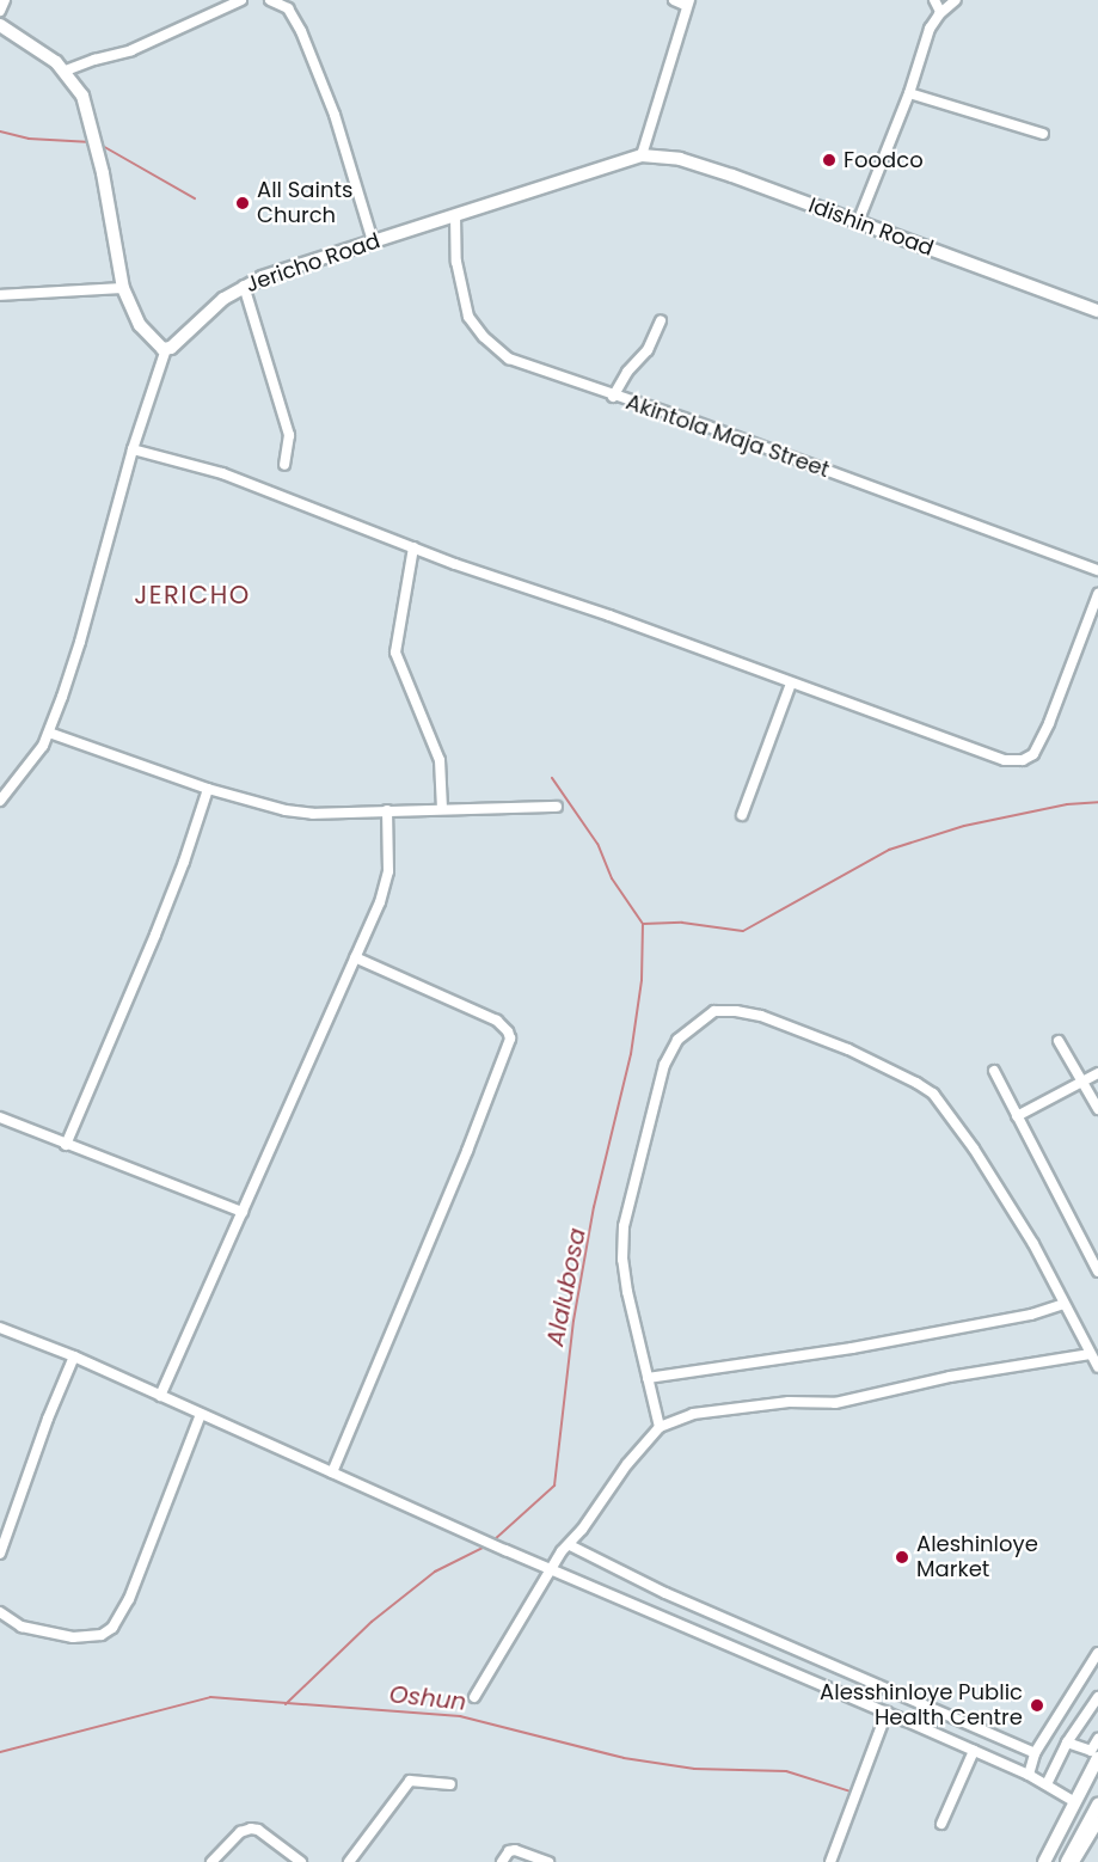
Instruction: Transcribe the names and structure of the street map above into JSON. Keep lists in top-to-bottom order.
{
  "streets": {
    "street": ["Idishin Road", "Jericho Road", "Akintola Maja Street"]
  },
  "crossings": [
    ["Idishin Road", "Jericho Road"],
    ["Jericho Road", "Akintola Maja Street"]
  ],
  "districts": ["JERICHO"],
  "water": ["Alalubosa", "Oshun"],
  "places": [
    "Foodco",
    "All Saints Church",
    "Aleshinloye Market",
    "Alesshinloye Public Health Centre"
  ]
}
